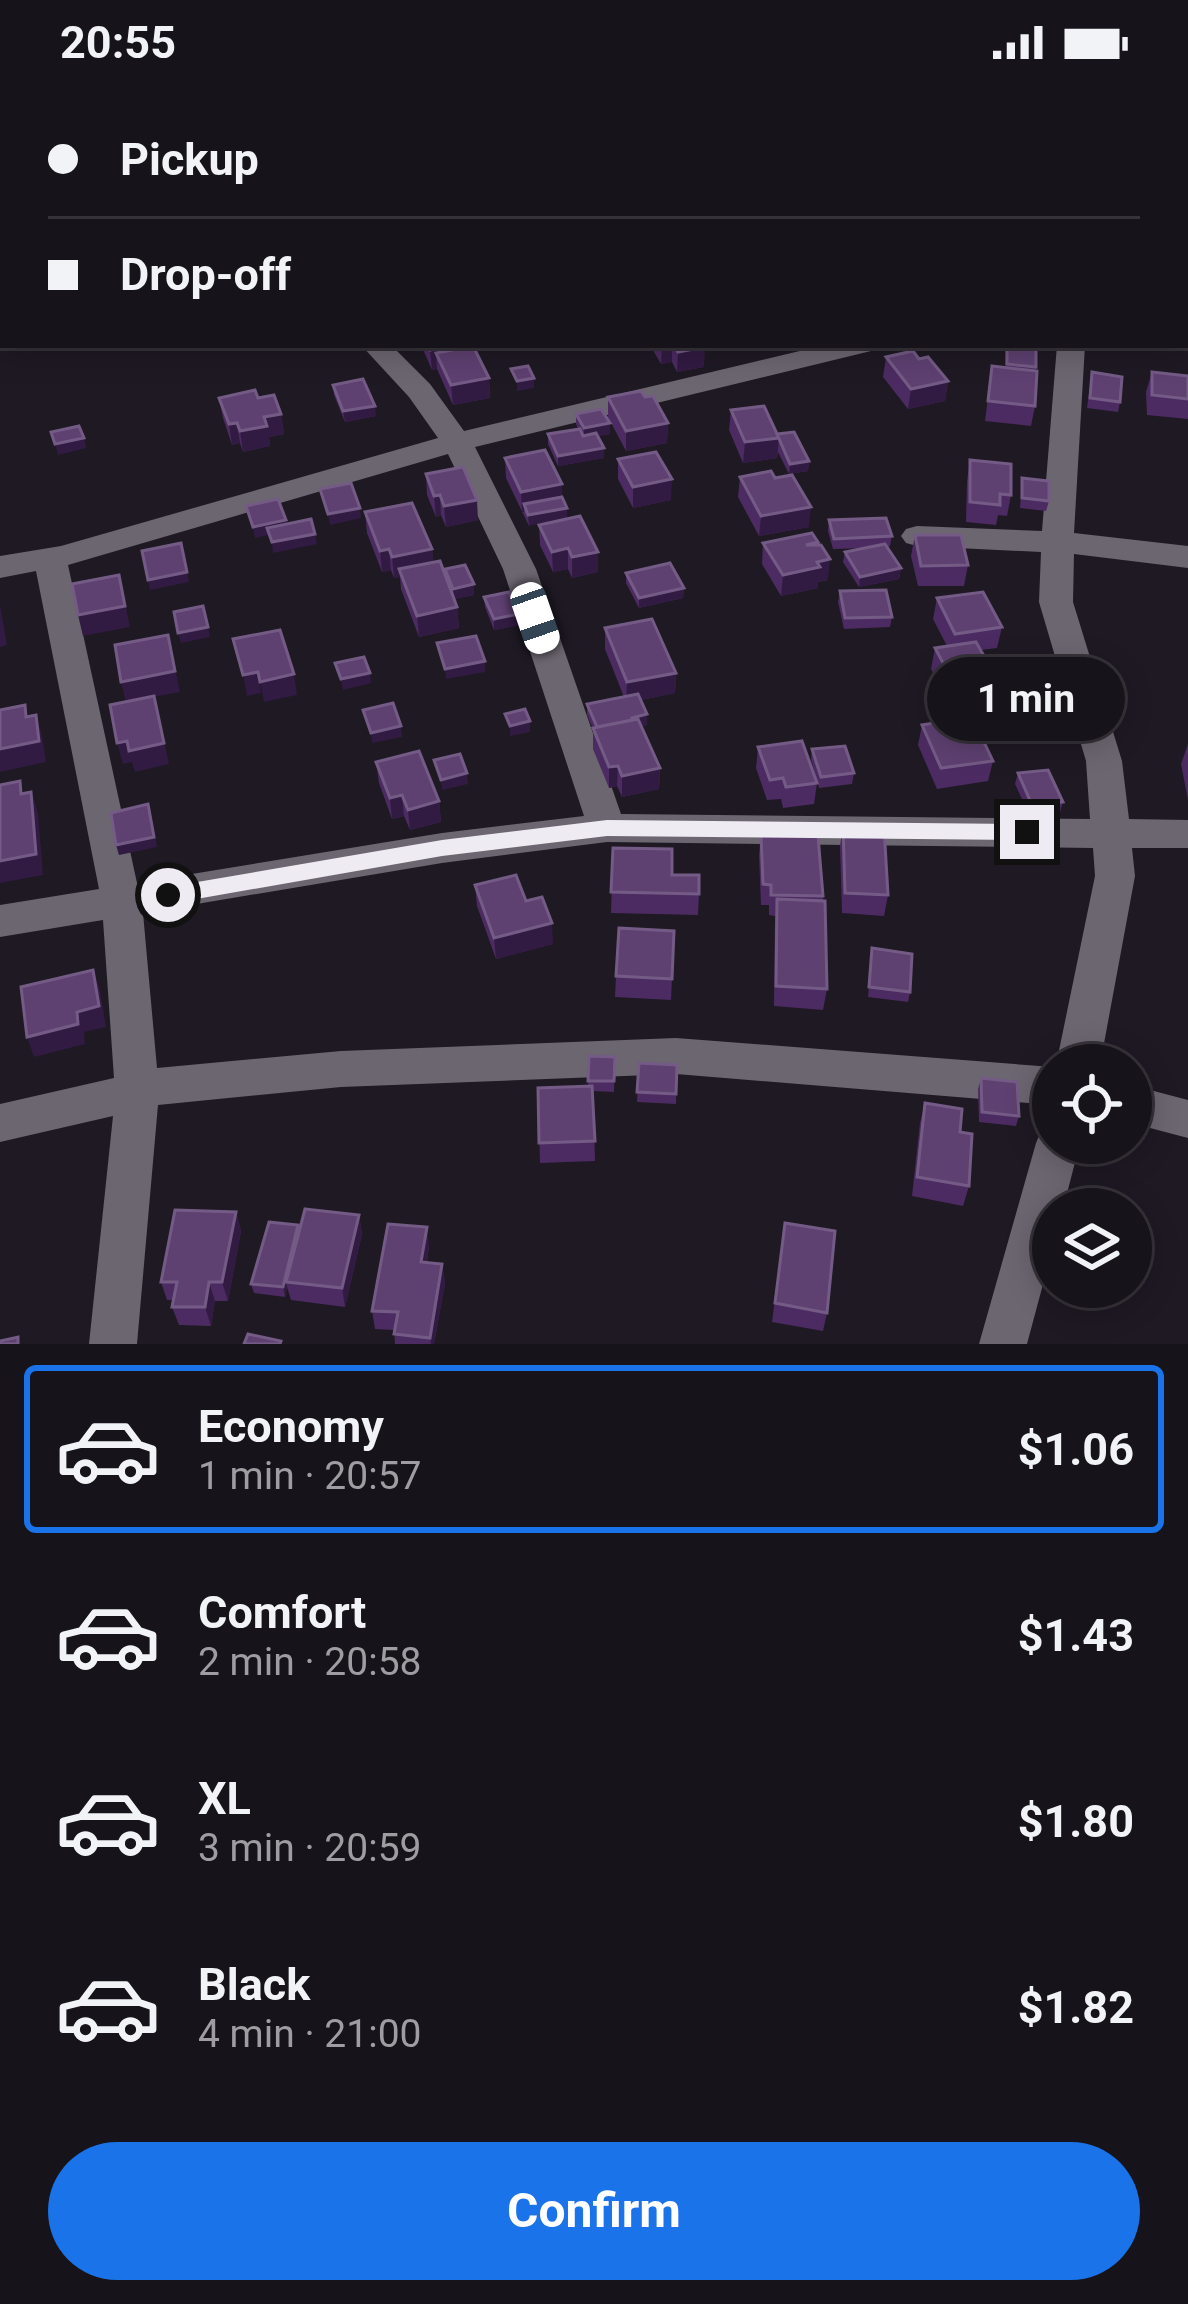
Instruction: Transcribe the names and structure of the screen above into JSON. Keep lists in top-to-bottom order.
{
  "page": {
    "status": "20:55",
    "banner": ["Pickup", "Drop-off"],
    "bubble": "1 min",
    "list": [
      {
        "name": "Economy",
        "note": "1 min · 20:57",
        "value": "$1.06"
      },
      {
        "name": "Comfort",
        "note": "2 min · 20:58",
        "value": "$1.43"
      },
      {
        "name": "XL",
        "note": "3 min · 20:59",
        "value": "$1.80"
      },
      {
        "name": "Black",
        "note": "4 min · 21:00",
        "value": "$1.82"
      }
    ],
    "buttons": "Confirm"
  }
}
